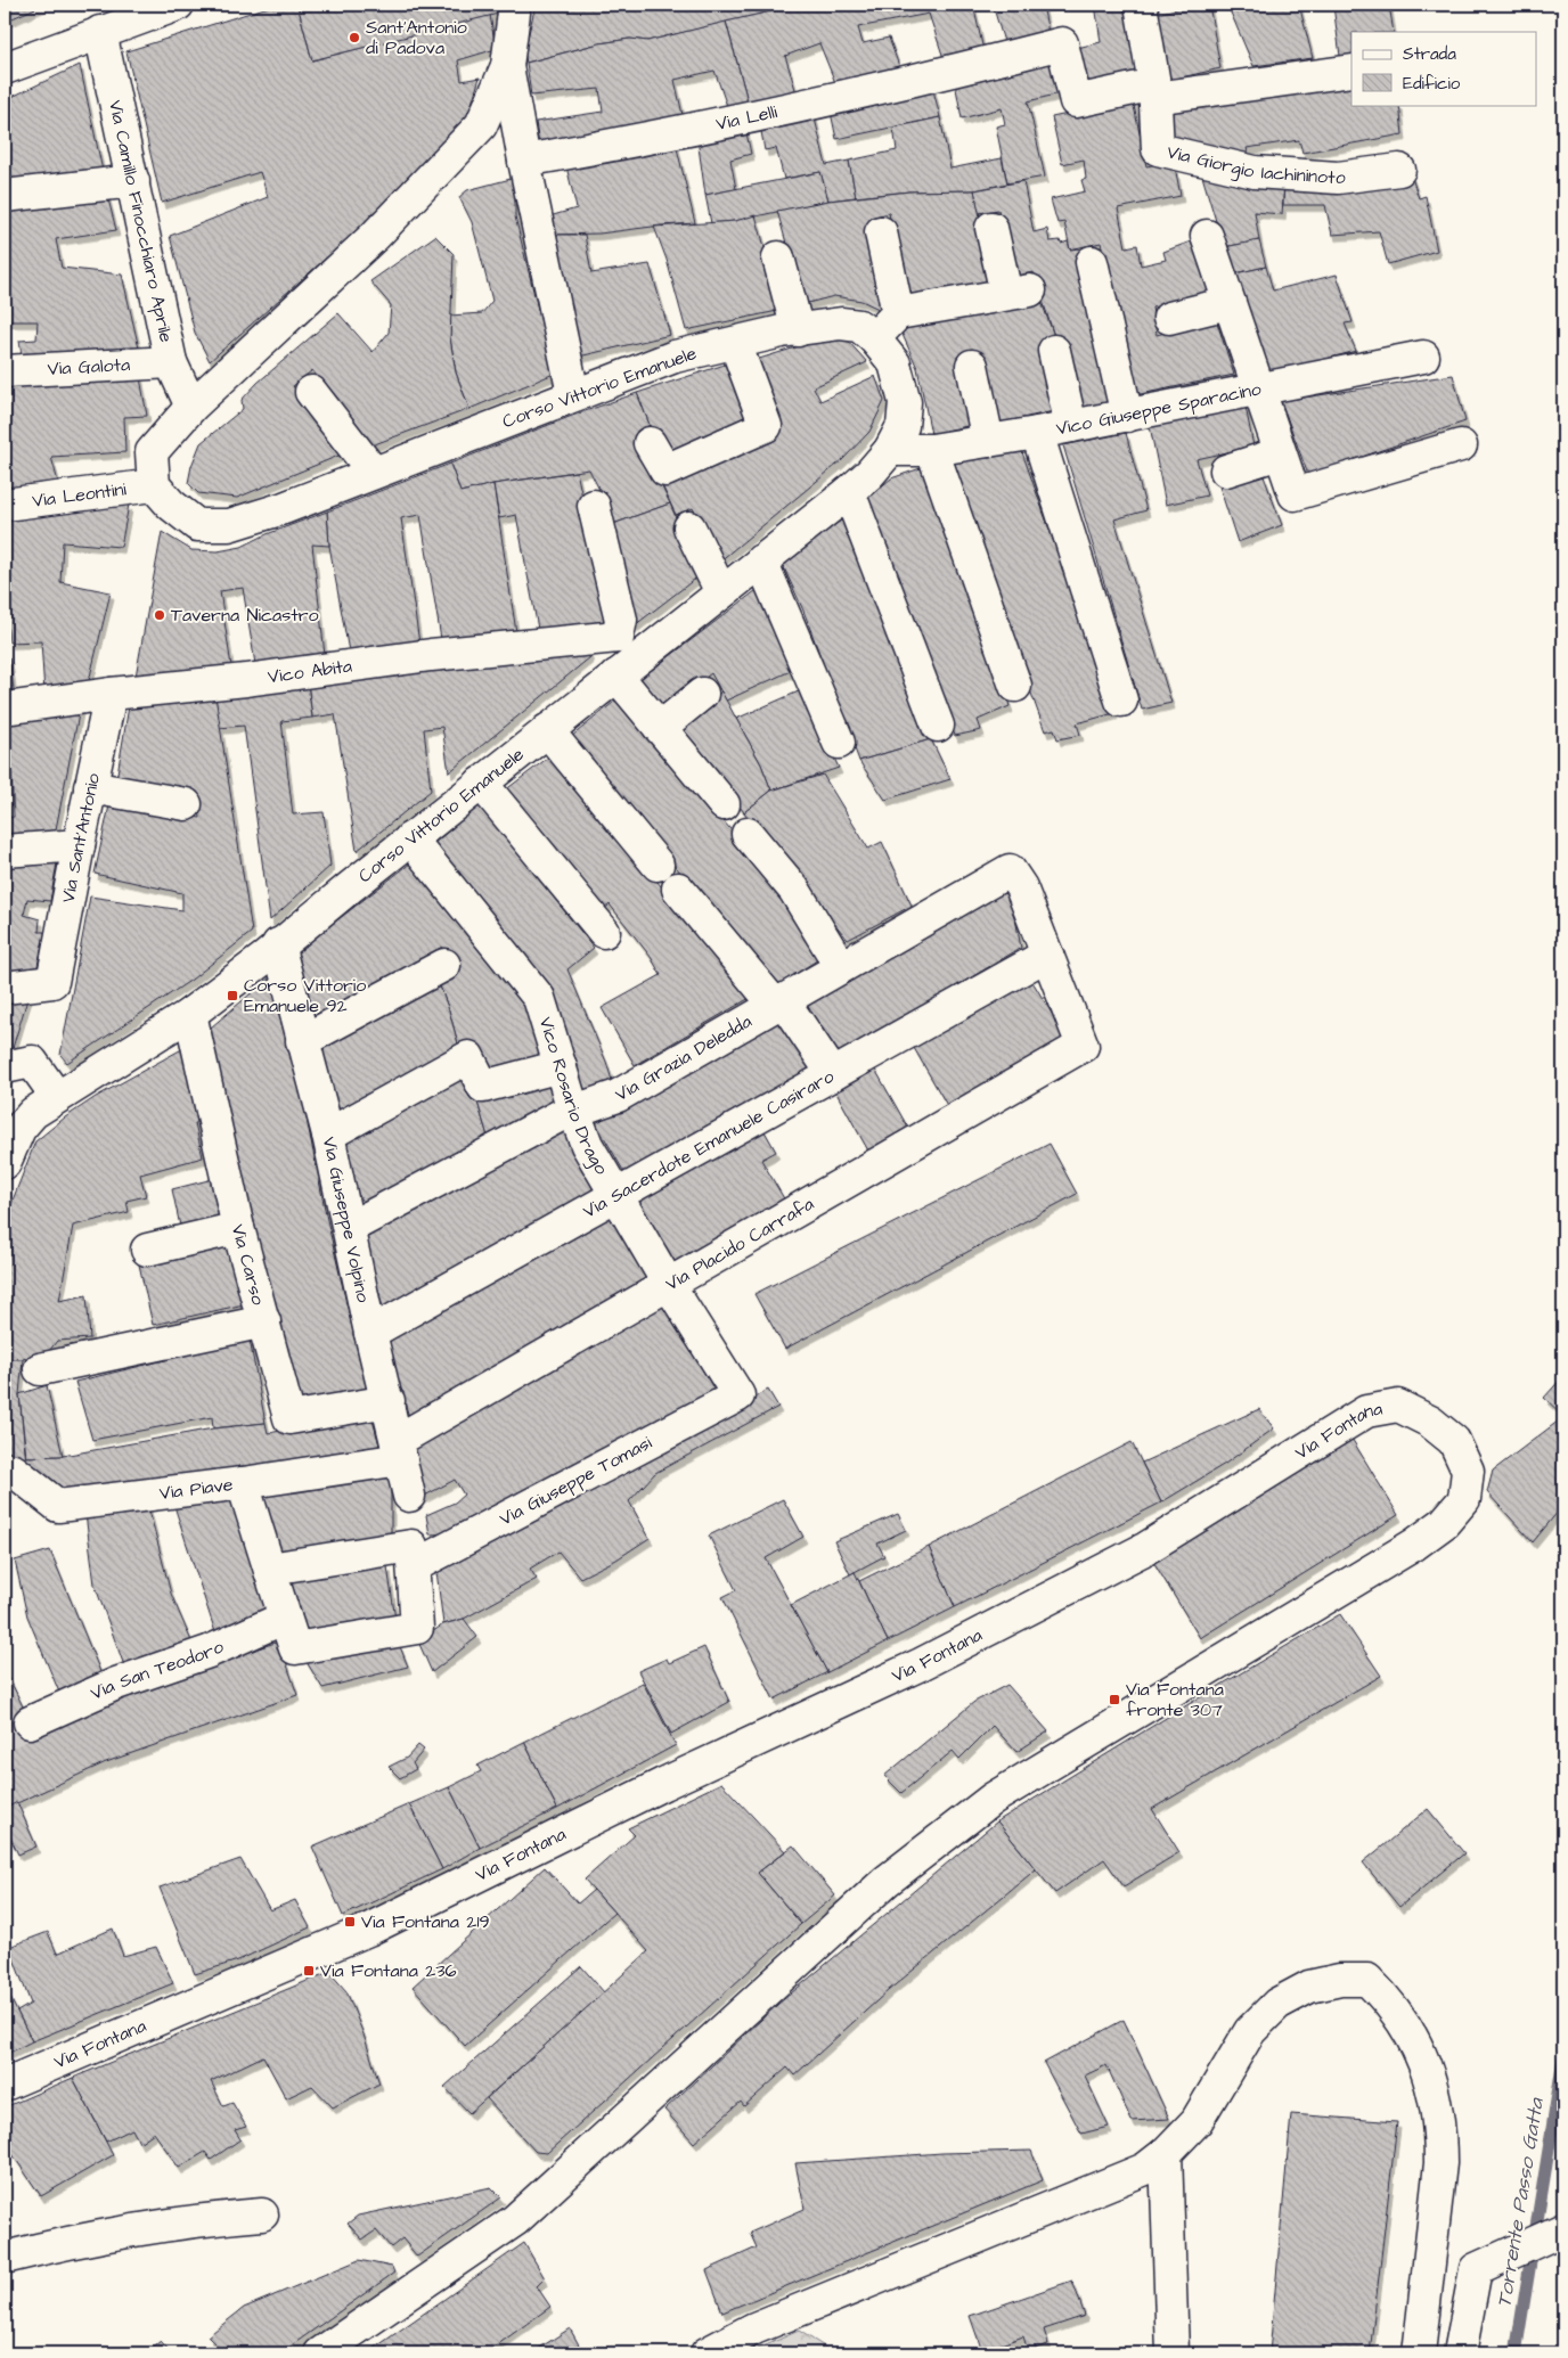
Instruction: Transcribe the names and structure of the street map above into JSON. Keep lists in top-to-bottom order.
{
  "streets": {
    "street": [
      "Via Lelli",
      "Via Giorgio Iachininoto",
      "Via Camillo Finocchiaro Aprile",
      "Via Galota",
      "Corso Vittorio Emanuele",
      "Vico Giuseppe Sparacino",
      "Via Leontini",
      "Vico Abita",
      "Via Sant'Antonio",
      "Via Grazia Deledda",
      "Vico Rosario Drago",
      "Via Sacerdote Emanuele Casiraro",
      "Via Giuseppe Volpino",
      "Via Placido Carrafa",
      "Via Carso",
      "Via Fontana",
      "Via Giuseppe Tomasi",
      "Via Piave",
      "Via San Teodoro"
    ]
  },
  "crossings": [
    ["Via Lelli", "Via Giorgio Iachininoto"],
    ["Via Camillo Finocchiaro Aprile", "Via Galota"],
    ["Corso Vittorio Emanuele", "Vico Giuseppe Sparacino"],
    ["Corso Vittorio Emanuele", "Via Leontini"],
    ["Corso Vittorio Emanuele", "Vico Abita"],
    ["Corso Vittorio Emanuele", "Vico Rosario Drago"],
    ["Corso Vittorio Emanuele", "Via Giuseppe Volpino"],
    ["Corso Vittorio Emanuele", "Via Carso"],
    ["Vico Abita", "Via Sant'Antonio"],
    ["Via Grazia Deledda", "Vico Rosario Drago"],
    ["Via Grazia Deledda", "Via Sacerdote Emanuele Casiraro"],
    ["Via Grazia Deledda", "Via Giuseppe Volpino"],
    ["Via Grazia Deledda", "Via Placido Carrafa"],
    ["Vico Rosario Drago", "Via Sacerdote Emanuele Casiraro"],
    ["Vico Rosario Drago", "Via Placido Carrafa"],
    ["Vico Rosario Drago", "Via Giuseppe Tomasi"],
    ["Via Sacerdote Emanuele Casiraro", "Via Giuseppe Volpino"],
    ["Via Sacerdote Emanuele Casiraro", "Via Placido Carrafa"],
    ["Via Giuseppe Volpino", "Via Placido Carrafa"],
    ["Via Giuseppe Volpino", "Via Carso"],
    ["Via Giuseppe Volpino", "Via Piave"],
    ["Via Placido Carrafa", "Via Piave"]
  ],
  "water": ["Torrente Passo Gatta"],
  "places": {
    "other": ["Sant'Antonio di Padova", "Taverna Nicastro"],
    "transit": [
      "Corso Vittorio Emanuele 92",
      "Via Fontana fronte 307",
      "Via Fontana 219",
      "Via Fontana 236"
    ]
  },
  "legend": ["Strada", "Edificio"]
}
